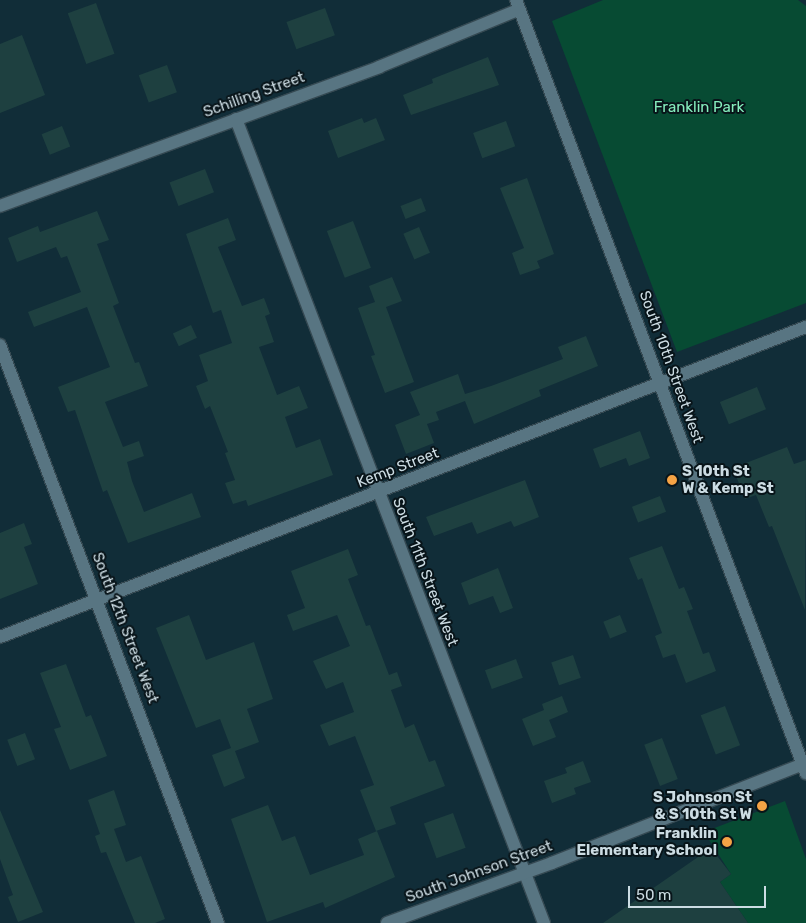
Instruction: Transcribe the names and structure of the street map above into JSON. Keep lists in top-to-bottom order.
{
  "streets": {
    "street": [
      "Schilling Street",
      "South 10th Street West",
      "Kemp Street",
      "South 11th Street West",
      "South 12th Street West",
      "South Johnson Street"
    ]
  },
  "crossings": [
    ["Schilling Street", "South 10th Street West"],
    ["Schilling Street", "South 11th Street West"],
    ["South 10th Street West", "Kemp Street"],
    ["South 10th Street West", "South Johnson Street"],
    ["Kemp Street", "South 11th Street West"],
    ["Kemp Street", "South 12th Street West"],
    ["South 11th Street West", "South Johnson Street"]
  ],
  "parks": ["Franklin Park"],
  "places": ["S 10th St W & Kemp St", "S Johnson St & S 10th St W", "Franklin Elementary School"],
  "scale_bar": "50 m"
}
